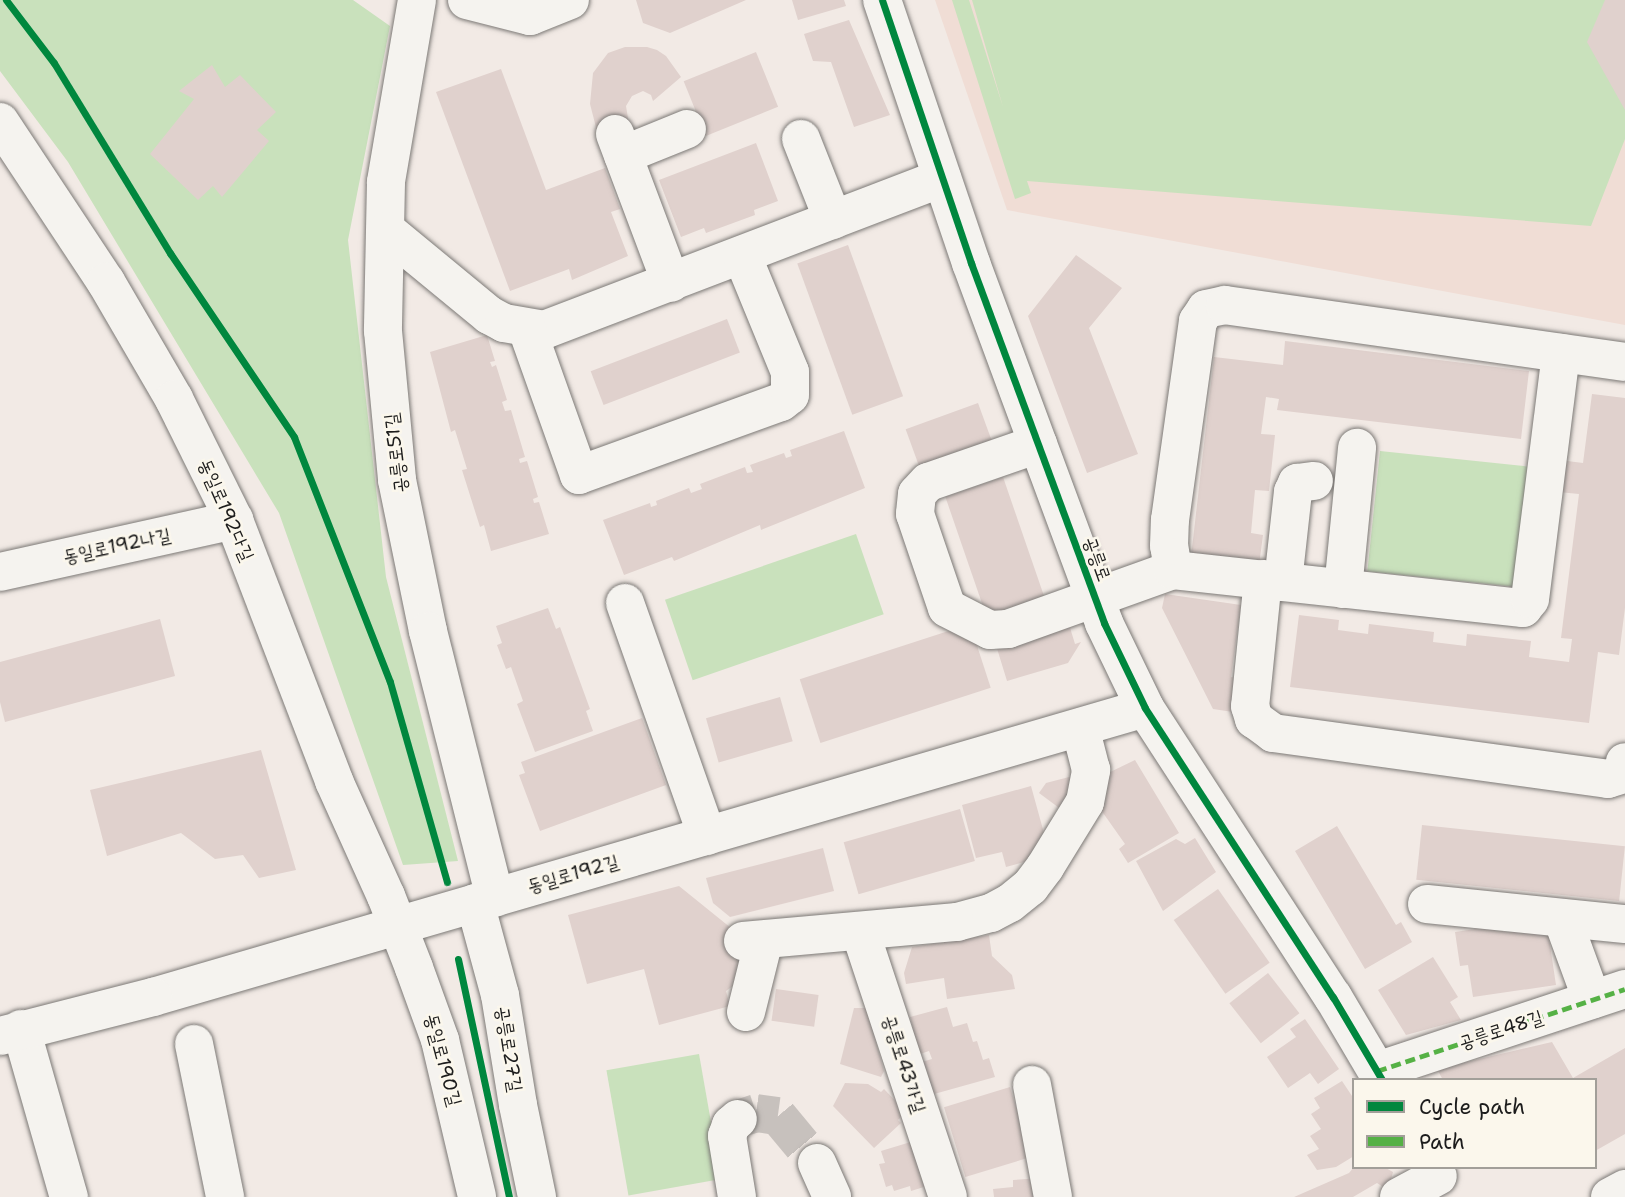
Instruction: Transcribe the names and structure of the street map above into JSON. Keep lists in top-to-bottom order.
{
  "streets": {
    "street": [
      "공릉로51길",
      "동일로192다길",
      "동일로192나길",
      "공릉로",
      "동일로192길",
      "공릉로48길",
      "공릉로27길",
      "동일로190길",
      "공릉로43가길"
    ]
  },
  "crossings": [
    ["공릉로51길", "동일로192길"],
    ["공릉로51길", "공릉로27길"],
    ["동일로192다길", "동일로192나길"],
    ["동일로192다길", "동일로192길"],
    ["동일로192다길", "동일로190길"],
    ["공릉로", "동일로192길"],
    ["공릉로", "공릉로48길"],
    ["동일로192길", "공릉로27길"],
    ["동일로192길", "동일로190길"]
  ],
  "legend": ["Cycle path", "Path"]
}
